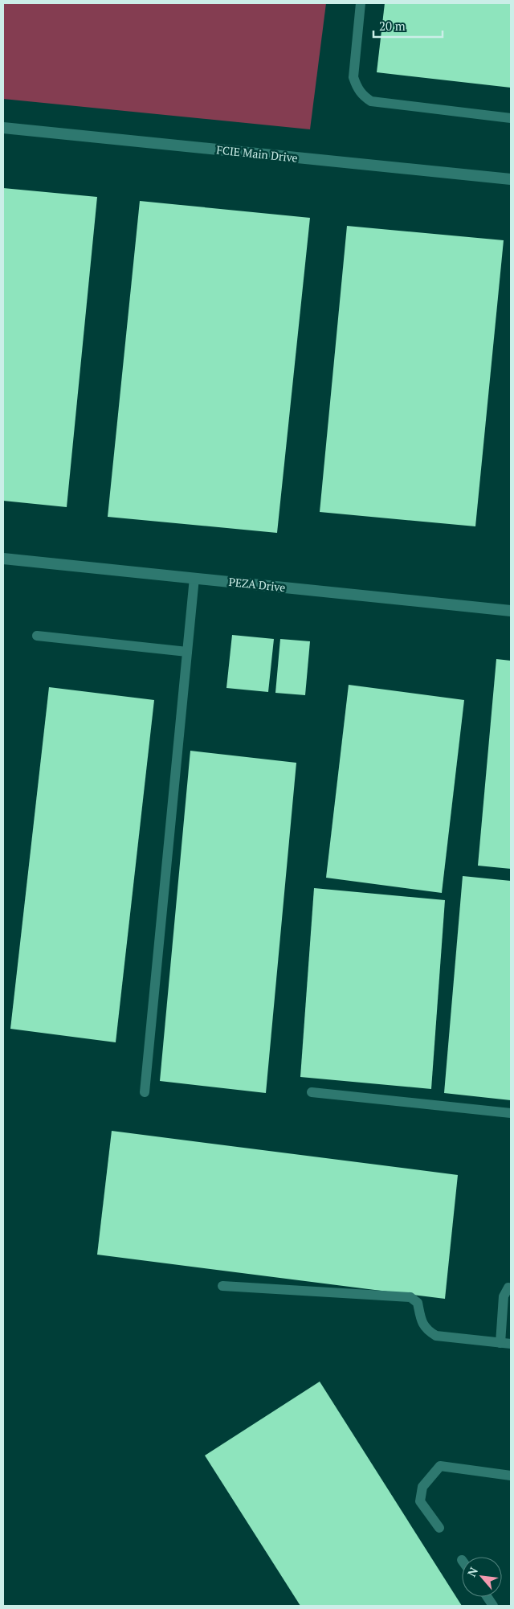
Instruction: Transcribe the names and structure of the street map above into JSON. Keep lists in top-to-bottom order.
{
  "streets": {
    "street": ["FCIE Main Drive", "PEZA Drive"]
  },
  "scale_bar": "20 m",
  "north": "top left"
}
